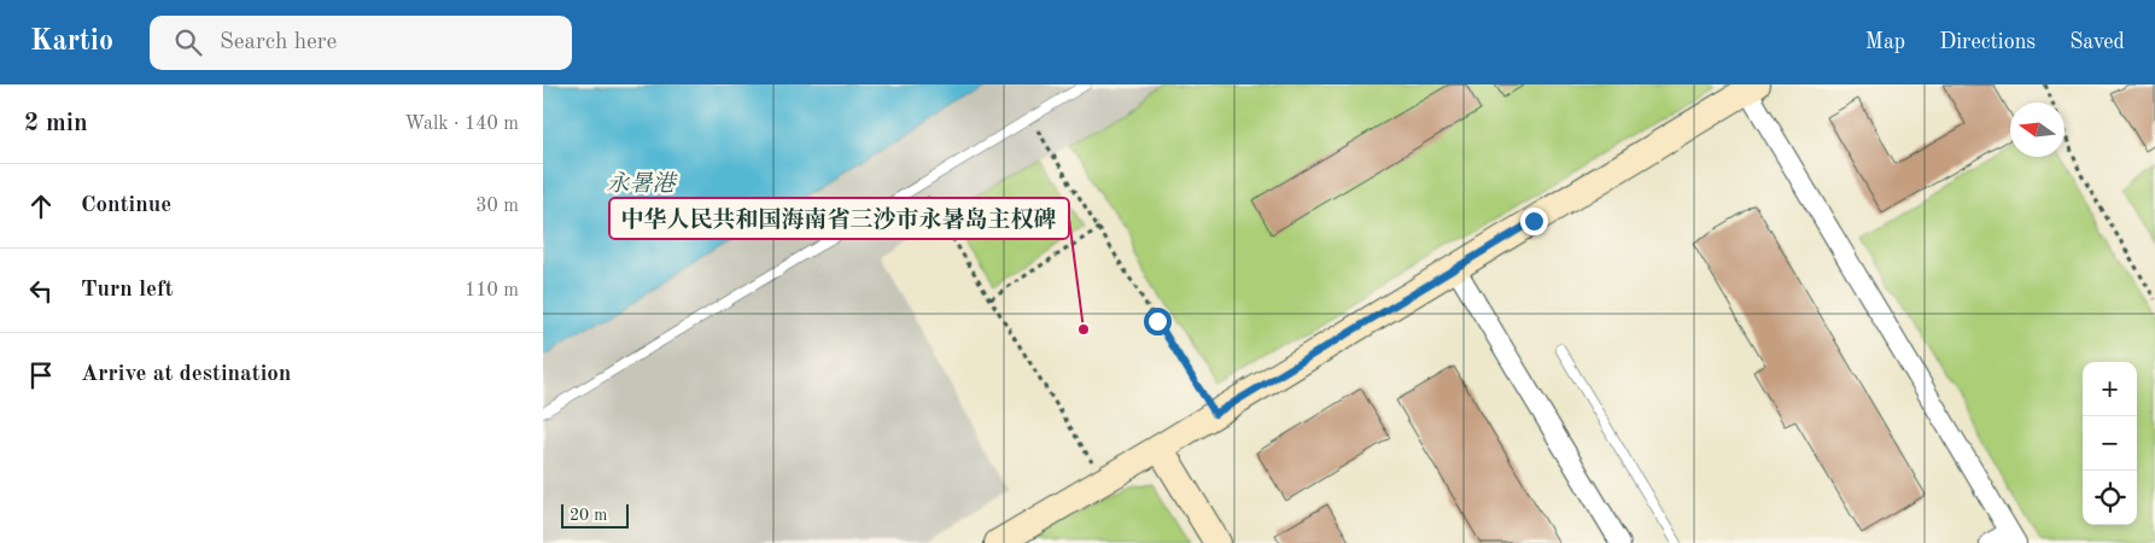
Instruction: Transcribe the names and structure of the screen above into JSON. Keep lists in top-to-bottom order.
{
  "water": ["永暑港"],
  "places": ["中华人民共和国海南省三沙市永暑岛主权碑"],
  "scale_bar": "20 m",
  "north": "left",
  "page": {
    "header": "Kartio",
    "search": "Search here",
    "nav": ["Map", "Directions", "Saved"],
    "heading": ["2 min", "Walk · 140 m"],
    "list": [
      ["Continue", "30 m"],
      ["Turn left", "110 m"],
      "Arrive at destination"
    ],
    "map_buttons": ["+", "−"],
    "scale": "20 m"
  }
}
